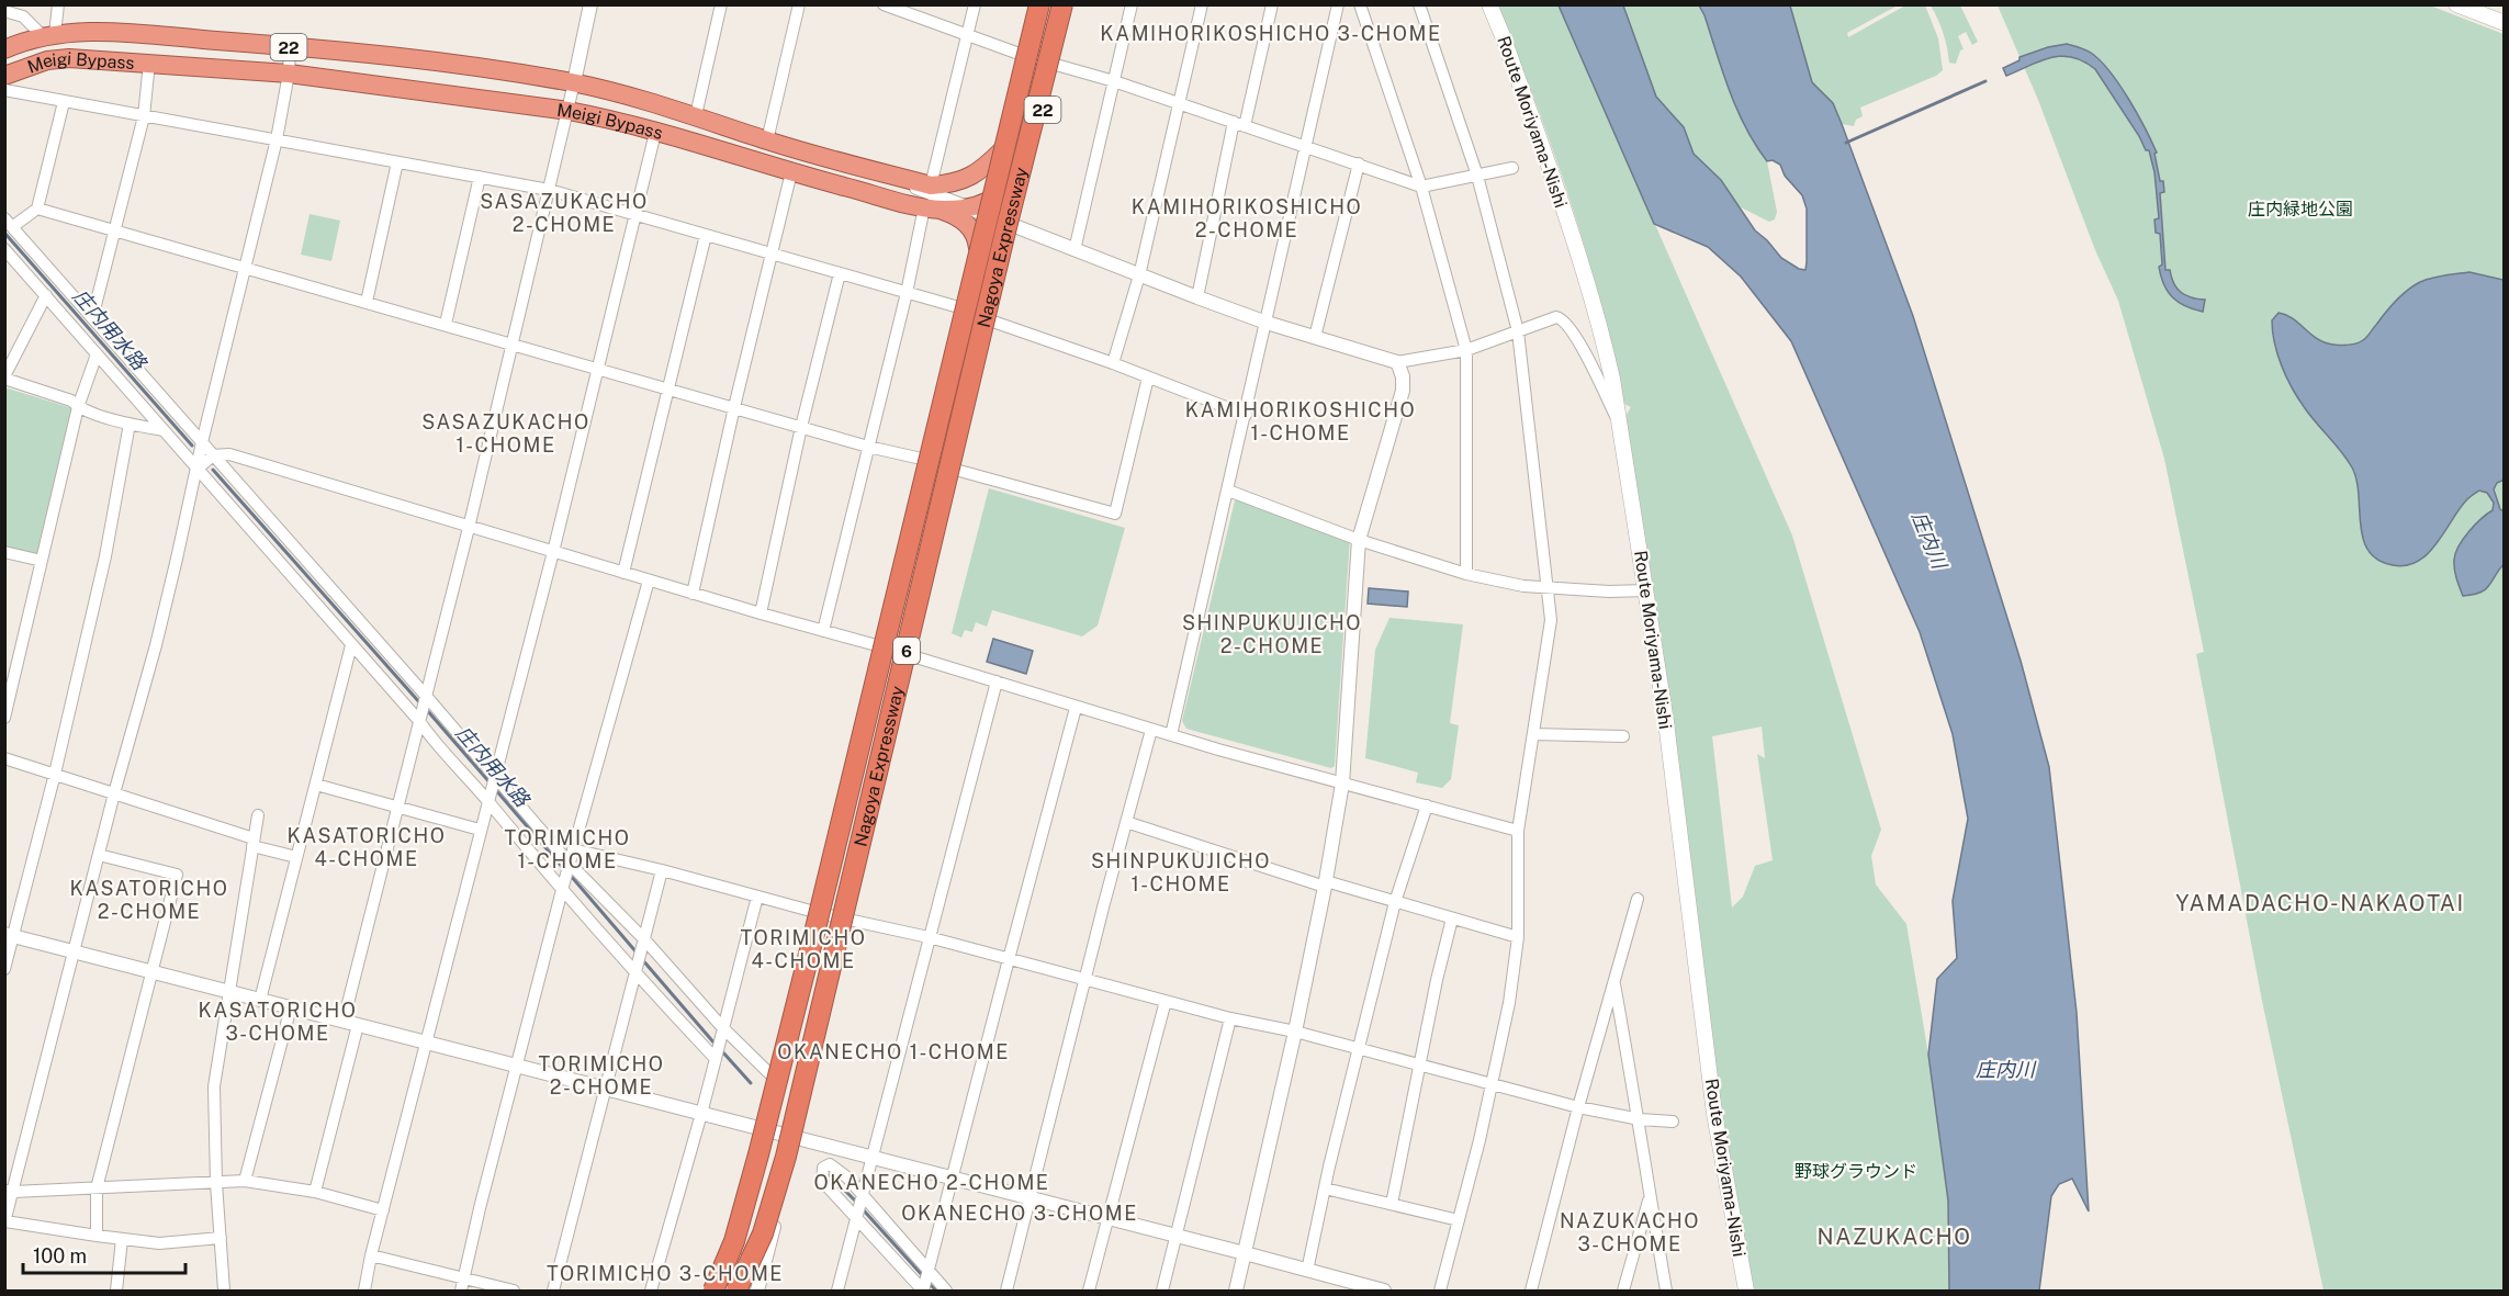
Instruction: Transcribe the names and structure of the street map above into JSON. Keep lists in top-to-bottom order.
{
  "streets": {
    "highway": [
      "22",
      "Meigi Bypass",
      "Nagoya Expressway",
      "6"
    ],
    "main road": ["Route Moriyama-Nishi"]
  },
  "crossings": [
    ["22", "Meigi Bypass"],
    ["22", "Nagoya Expressway"]
  ],
  "districts": [
    "KAMIHORIKOSHICHO 3-CHOME",
    "SASAZUKACHO 2-CHOME",
    "KAMIHORIKOSHICHO 2-CHOME",
    "KAMIHORIKOSHICHO 1-CHOME",
    "SASAZUKACHO 1-CHOME",
    "SHINPUKUJICHO 2-CHOME",
    "KASATORICHO 4-CHOME",
    "TORIMICHO 1-CHOME",
    "SHINPUKUJICHO 1-CHOME",
    "KASATORICHO 2-CHOME",
    "YAMADACHO-NAKAOTAI",
    "TORIMICHO 4-CHOME",
    "KASATORICHO 3-CHOME",
    "OKANECHO 1-CHOME",
    "TORIMICHO 2-CHOME",
    "OKANECHO 2-CHOME",
    "OKANECHO 3-CHOME",
    "NAZUKACHO 3-CHOME",
    "NAZUKACHO",
    "TORIMICHO 3-CHOME"
  ],
  "water": ["庄内用水路", "庄内川"],
  "parks": ["庄内緑地公園", "野球グラウンド"],
  "scale_bar": "100 m"
}
